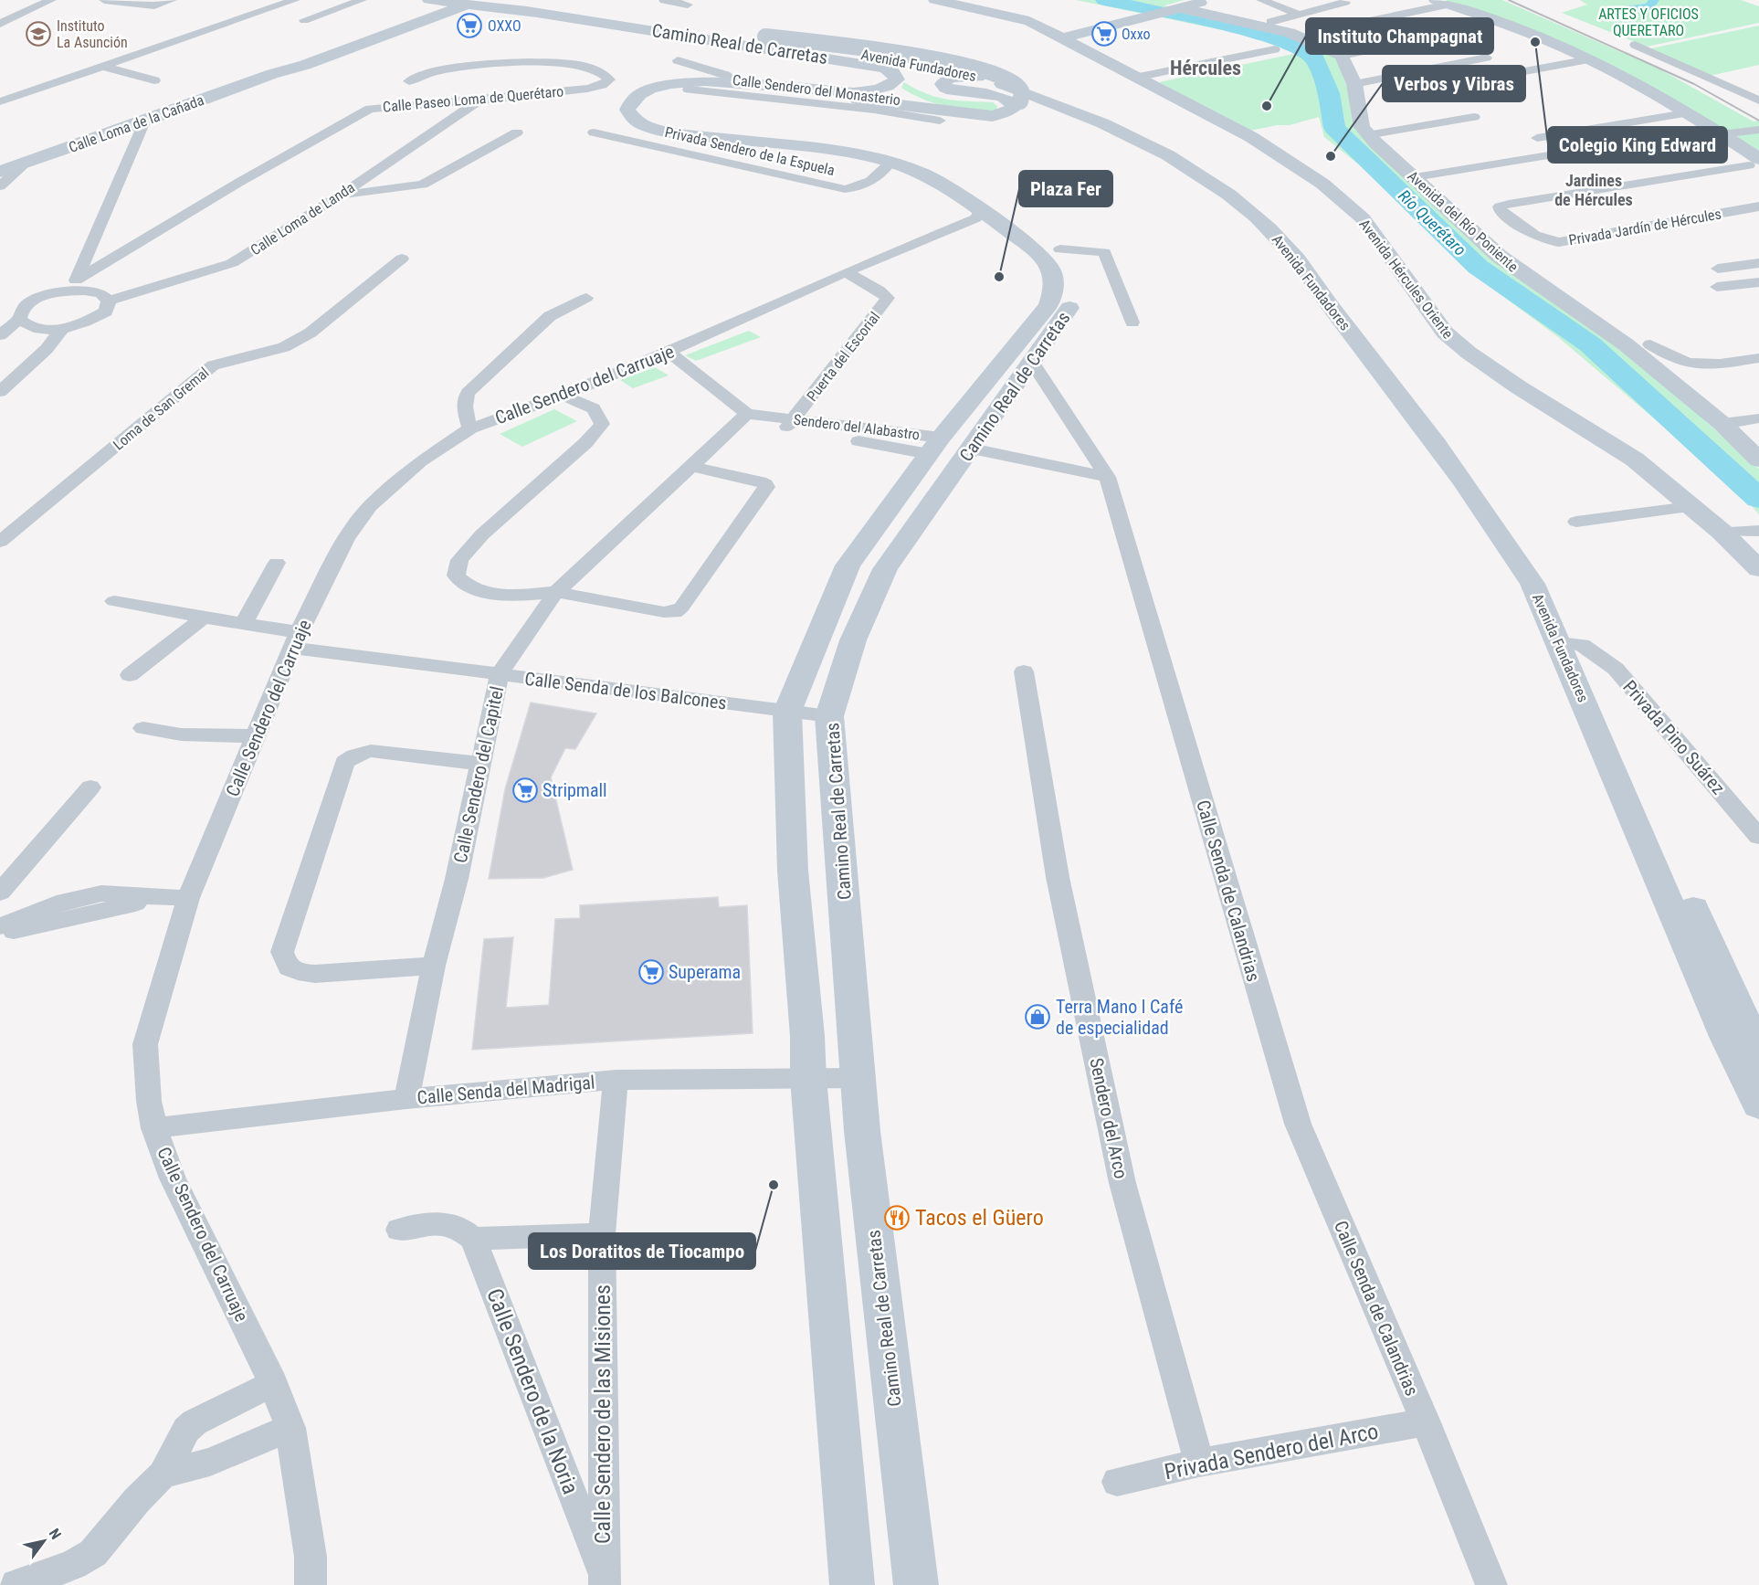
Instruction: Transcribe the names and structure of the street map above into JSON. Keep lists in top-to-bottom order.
{
  "streets": {
    "street": [
      "Camino Real de Carretas",
      "Avenida Fundadores",
      "Calle Sendero del Monasterio",
      "Calle Paseo Loma de Querétaro",
      "Calle Loma de la Cañada",
      "Privada Sendero de la Espuela",
      "Calle Loma de Landa",
      "Avenida del Río Poniente",
      "Privada Jardín de Hércules",
      "Avenida Hércules Oriente",
      "Puerta del Escorial",
      "Calle Sendero del Carruaje",
      "Loma de San Gremal",
      "Sendero del Alabastro",
      "Calle Senda de los Balcones",
      "Privada Pino Suárez",
      "Calle Sendero del Capitel",
      "Calle Senda de Calandrias",
      "Calle Senda del Madrigal",
      "Sendero del Arco",
      "Calle Sendero de la Noria",
      "Calle Sendero de las Misiones",
      "Privada Sendero del Arco"
    ]
  },
  "crossings": [
    ["Camino Real de Carretas", "Avenida Fundadores"],
    ["Camino Real de Carretas", "Calle Sendero del Monasterio"],
    ["Camino Real de Carretas", "Privada Sendero de la Espuela"],
    ["Camino Real de Carretas", "Calle Sendero del Carruaje"],
    ["Camino Real de Carretas", "Sendero del Alabastro"],
    ["Camino Real de Carretas", "Calle Senda de los Balcones"],
    ["Camino Real de Carretas", "Calle Senda de Calandrias"],
    ["Camino Real de Carretas", "Calle Senda del Madrigal"],
    ["Avenida Fundadores", "Calle Loma de la Cañada"],
    ["Avenida Fundadores", "Privada Pino Suárez"],
    ["Calle Paseo Loma de Querétaro", "Calle Loma de Landa"],
    ["Puerta del Escorial", "Calle Sendero del Carruaje"],
    ["Puerta del Escorial", "Sendero del Alabastro"],
    ["Calle Sendero del Carruaje", "Sendero del Alabastro"],
    ["Calle Sendero del Carruaje", "Calle Senda de los Balcones"],
    ["Calle Sendero del Carruaje", "Calle Senda del Madrigal"],
    ["Sendero del Alabastro", "Calle Sendero del Capitel"],
    ["Calle Senda de los Balcones", "Calle Sendero del Capitel"],
    ["Calle Sendero del Capitel", "Calle Senda del Madrigal"],
    ["Calle Senda de Calandrias", "Privada Sendero del Arco"],
    ["Calle Senda del Madrigal", "Calle Sendero de las Misiones"],
    ["Sendero del Arco", "Privada Sendero del Arco"],
    ["Calle Sendero de la Noria", "Calle Sendero de las Misiones"]
  ],
  "districts": ["Hércules", "Jardines de Hércules"],
  "water": ["Río Querétaro"],
  "parks": ["ARTES Y OFICIOS QUERETARO"],
  "places": {
    "supermarket": [
      "OXXO",
      "Oxxo",
      "Stripmall",
      "Superama"
    ],
    "school or university": ["Instituto La Asunción"],
    "other": [
      "Colegio King Edward",
      "Instituto Champagnat",
      "Verbos y Vibras",
      "Plaza Fer",
      "Los Doratitos de Tiocampo"
    ],
    "shop": ["Terra Mano l Café de especialidad"],
    "restaurant": ["Tacos el Güero"]
  },
  "north": "top right"
}
